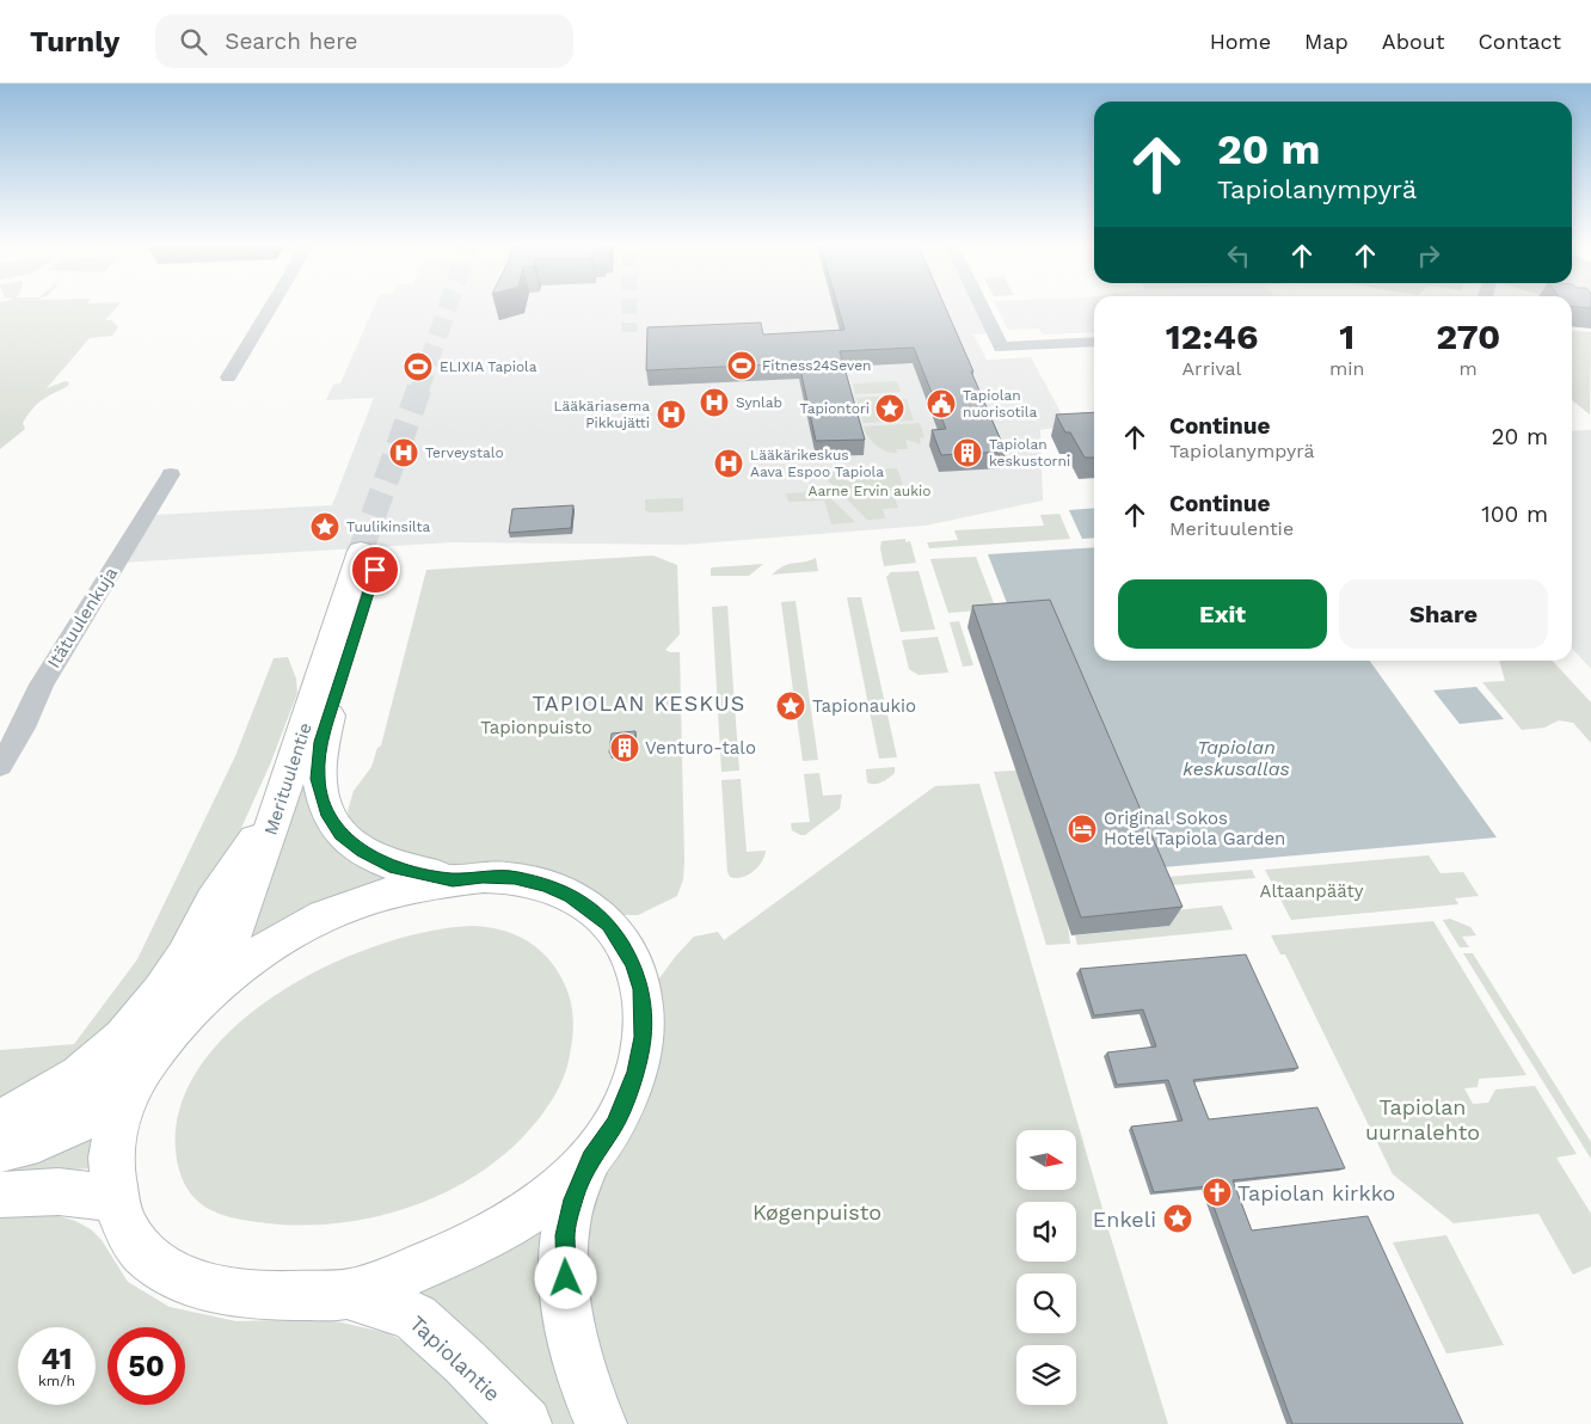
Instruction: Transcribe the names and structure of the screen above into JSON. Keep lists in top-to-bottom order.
{
  "streets": {
    "main road": ["Merituulentie", "Tapiolantie"],
    "street": ["Itätuulenkuja"]
  },
  "districts": ["TAPIOLAN KESKUS"],
  "water": ["Tapiolan keskusallas"],
  "parks": [
    "Aarne Ervin aukio",
    "Tapionpuisto",
    "Altaanpääty",
    "Tapiolan uurnalehto",
    "Køgenpuisto"
  ],
  "places": {
    "sports": ["Fitness24Seven", "ELIXIA Tapiola"],
    "hospital": [
      "Synlab",
      "Lääkäriasema Pikkujätti",
      "Terveystalo",
      "Lääkärikeskus Aava Espoo Tapiola"
    ],
    "public building": ["Tapiolan nuorisotila"],
    "place": [
      "Tapiontori",
      "Tuulikinsilta",
      "Tapionaukio",
      "Enkeli"
    ],
    "building": ["Tapiolan keskustorni", "Venturo-talo"],
    "hotel": ["Original Sokos Hotel Tapiola Garden"],
    "church": ["Tapiolan kirkko"]
  },
  "north": "right",
  "page": {
    "header": "Turnly",
    "search": "Search here",
    "nav": [
      "Home",
      "Map",
      "About",
      "Contact"
    ],
    "turn": ["20 m", "Tapiolanympyrä"],
    "eta": [
      "12:46",
      "Arrival",
      "1",
      "min",
      "270",
      "m"
    ],
    "list": [
      {
        "name": "Continue",
        "note": "Tapiolanympyrä",
        "value": "20 m"
      },
      {
        "name": "Continue",
        "note": "Merituulentie",
        "value": "100 m"
      }
    ],
    "buttons": ["Exit", "Share"],
    "speed": "41 km/h",
    "limit": "50"
  }
}
